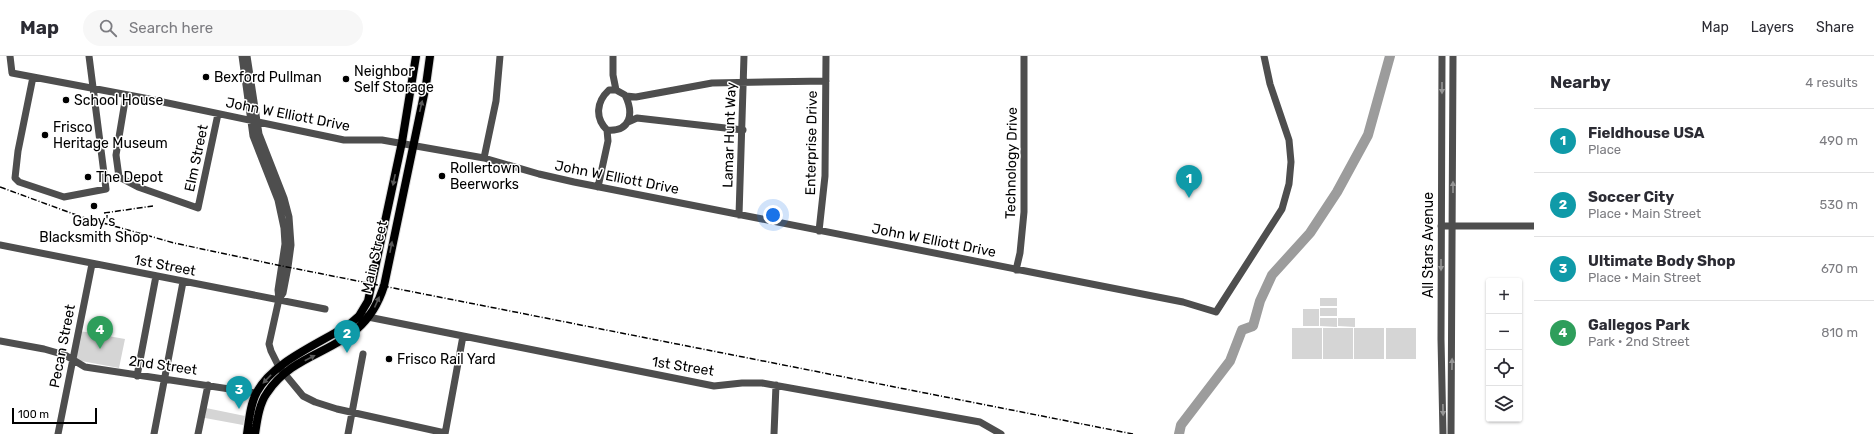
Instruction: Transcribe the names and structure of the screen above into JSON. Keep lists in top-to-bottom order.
{
  "streets": {
    "main road": ["Main Street"],
    "street": [
      "John W Elliott Drive",
      "Lamar Hunt Way",
      "Enterprise Drive",
      "Elm Street",
      "Technology Drive",
      "All Stars Avenue",
      "1st Street",
      "Pecan Street",
      "2nd Street"
    ]
  },
  "crossings": [
    ["John W Elliott Drive", "Lamar Hunt Way"],
    ["John W Elliott Drive", "Enterprise Drive"],
    ["John W Elliott Drive", "Elm Street"],
    ["John W Elliott Drive", "Technology Drive"],
    ["John W Elliott Drive", "Main Street"],
    ["Main Street", "1st Street"],
    ["Main Street", "2nd Street"],
    ["1st Street", "Pecan Street"],
    ["Pecan Street", "2nd Street"]
  ],
  "places": [
    "Bexford Pullman",
    "Neighbor Self Storage",
    "School House",
    "Frisco Heritage Museum",
    "Rollertown Beerworks",
    "The Depot",
    "Gaby's Blacksmith Shop",
    "Frisco Rail Yard"
  ],
  "scale_bar": "100 m",
  "page": {
    "header": "Map",
    "search": "Search here",
    "nav": ["Map", "Layers", "Share"],
    "heading": ["Nearby", "4 results"],
    "list": [
      {
        "mark": "1",
        "name": "Fieldhouse USA",
        "note": "Place",
        "value": "490 m"
      },
      {
        "mark": "2",
        "name": "Soccer City",
        "note": "Place · Main Street",
        "value": "530 m"
      },
      {
        "mark": "3",
        "name": "Ultimate Body Shop",
        "note": "Place · Main Street",
        "value": "670 m"
      },
      {
        "mark": "4",
        "name": "Gallegos Park",
        "note": "Park · 2nd Street",
        "value": "810 m"
      }
    ],
    "pins": [
      "1",
      "4",
      "2",
      "3"
    ],
    "map_buttons": ["+", "−"],
    "scale": "100 m"
  }
}
